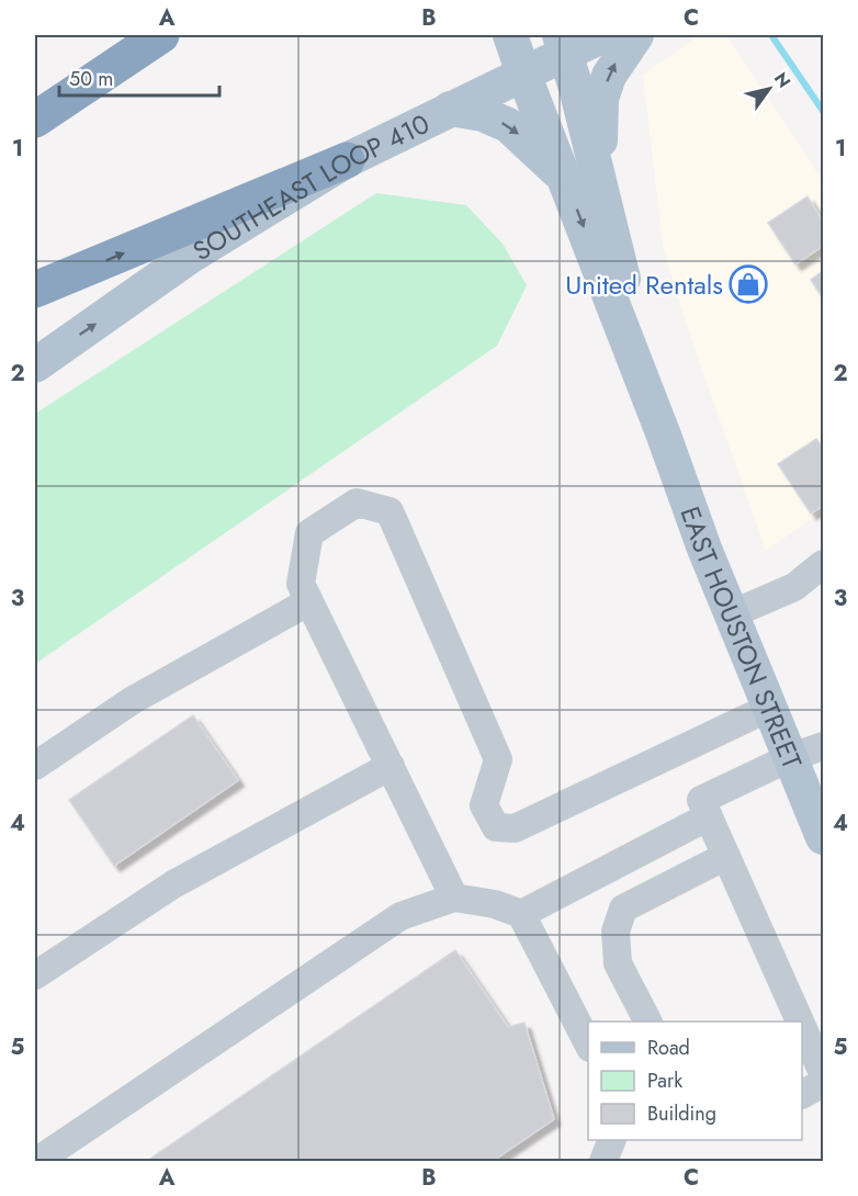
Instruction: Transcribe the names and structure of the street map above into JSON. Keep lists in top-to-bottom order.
{
  "streets": {
    "main road": ["SOUTHEAST LOOP 410", "EAST HOUSTON STREET"]
  },
  "crossings": [
    ["SOUTHEAST LOOP 410", "EAST HOUSTON STREET"]
  ],
  "one_way": ["SOUTHEAST LOOP 410"],
  "places": {
    "shop": ["United Rentals"]
  },
  "legend": ["Road", "Park", "Building"],
  "scale_bar": "50 m",
  "north": "top right",
  "grid": {
    "columns": ["A", "B", "C"],
    "rows": [
      "1",
      "2",
      "3",
      "4",
      "5"
    ]
  }
}
